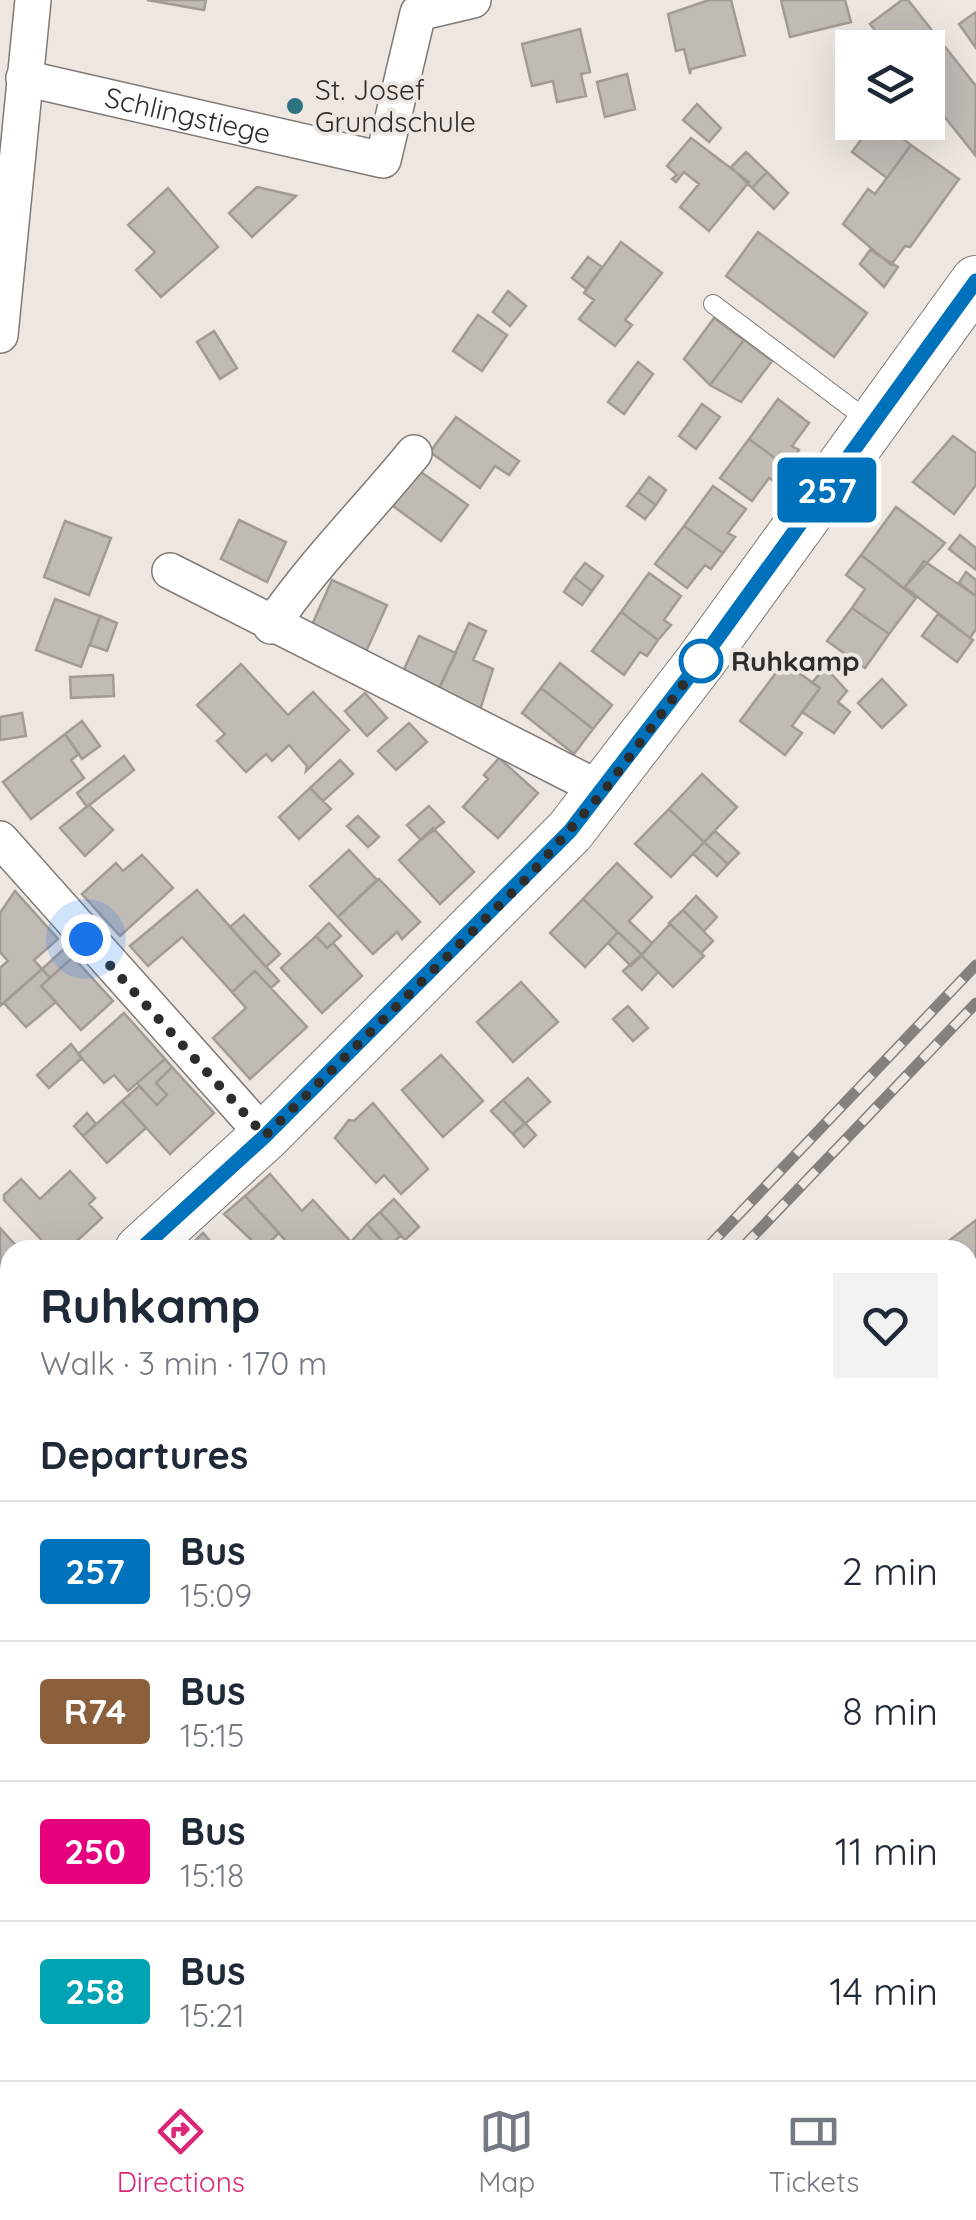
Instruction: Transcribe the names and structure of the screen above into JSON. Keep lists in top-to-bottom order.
{
  "streets": {
    "street": ["Schlingstiege"]
  },
  "places": ["St. Josef Grundschule", "Ruhkamp"],
  "lines": ["bus line 257"],
  "page": {
    "on_map": "257",
    "heading": [
      ["Ruhkamp", "Walk · 3 min · 170 m"],
      "Departures"
    ],
    "list": [
      {
        "mark": "257",
        "name": "Bus",
        "note": "15:09",
        "value": "2 min"
      },
      {
        "mark": "R74",
        "name": "Bus",
        "note": "15:15",
        "value": "8 min"
      },
      {
        "mark": "250",
        "name": "Bus",
        "note": "15:18",
        "value": "11 min"
      },
      {
        "mark": "258",
        "name": "Bus",
        "note": "15:21",
        "value": "14 min"
      }
    ],
    "tabs": ["Directions", "Map", "Tickets"]
  }
}
